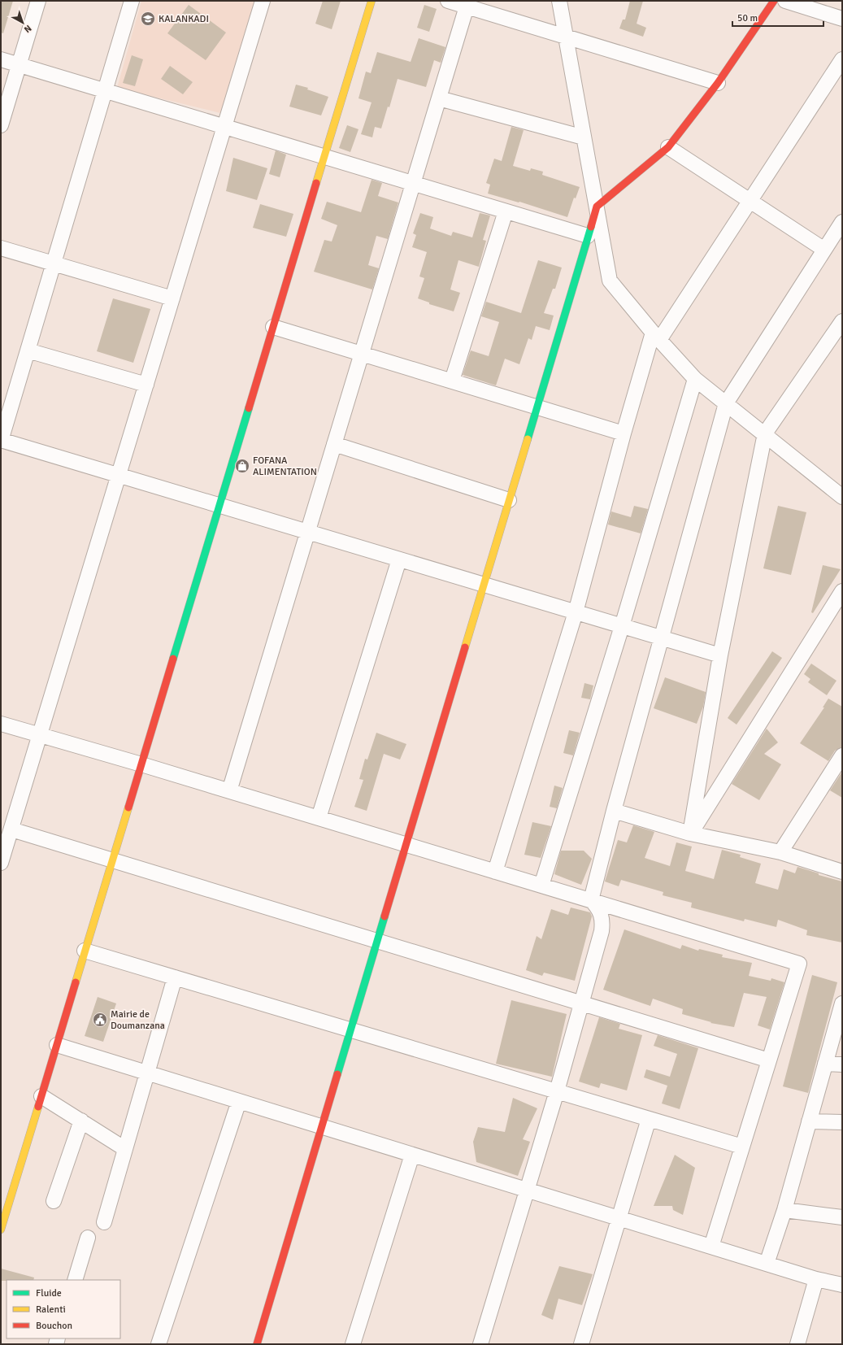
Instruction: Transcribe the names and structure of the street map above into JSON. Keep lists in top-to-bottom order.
{
  "places": {
    "school or university": ["KALANKADI"],
    "shop": ["FOFANA ALIMENTATION"],
    "public building": ["Mairie de Doumanzana"]
  },
  "legend": ["Fluide", "Ralenti", "Bouchon"],
  "scale_bar": "50 m",
  "north": "bottom right"
}
